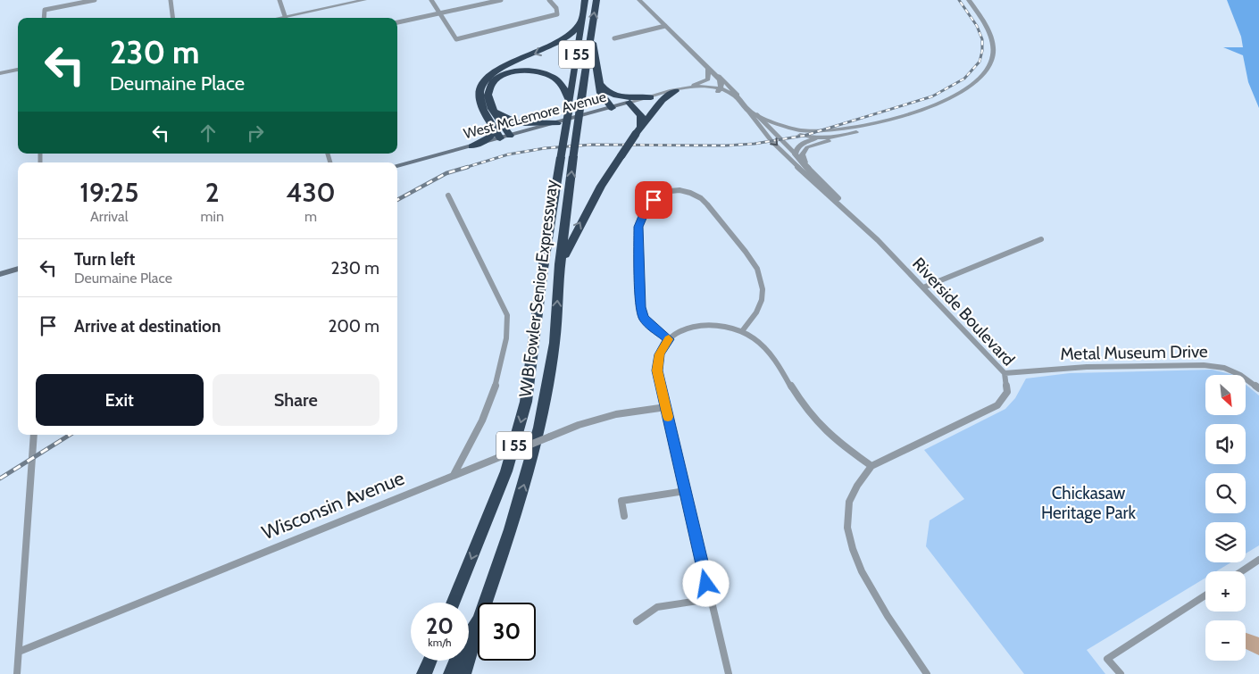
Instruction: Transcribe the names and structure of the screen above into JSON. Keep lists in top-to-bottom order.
{
  "streets": {
    "highway": ["I 55", "W B Fowler Senior Expressway"],
    "main road": ["West McLemore Avenue"],
    "street": ["Riverside Boulevard", "Metal Museum Drive", "Wisconsin Avenue"]
  },
  "crossings": [
    ["West McLemore Avenue", "Riverside Boulevard"],
    ["Riverside Boulevard", "Metal Museum Drive"]
  ],
  "parks": ["Chickasaw Heritage Park"],
  "north": "bottom right",
  "page": {
    "turn": ["230 m", "Deumaine Place"],
    "eta": [
      "19:25",
      "Arrival",
      "2",
      "min",
      "430",
      "m"
    ],
    "list": [
      {
        "name": "Turn left",
        "note": "Deumaine Place",
        "value": "230 m"
      },
      {
        "name": "Arrive at destination",
        "value": "200 m"
      }
    ],
    "buttons": ["Exit", "Share"],
    "map_buttons": ["+", "−"],
    "speed": "20 km/h",
    "limit": "30"
  }
}
